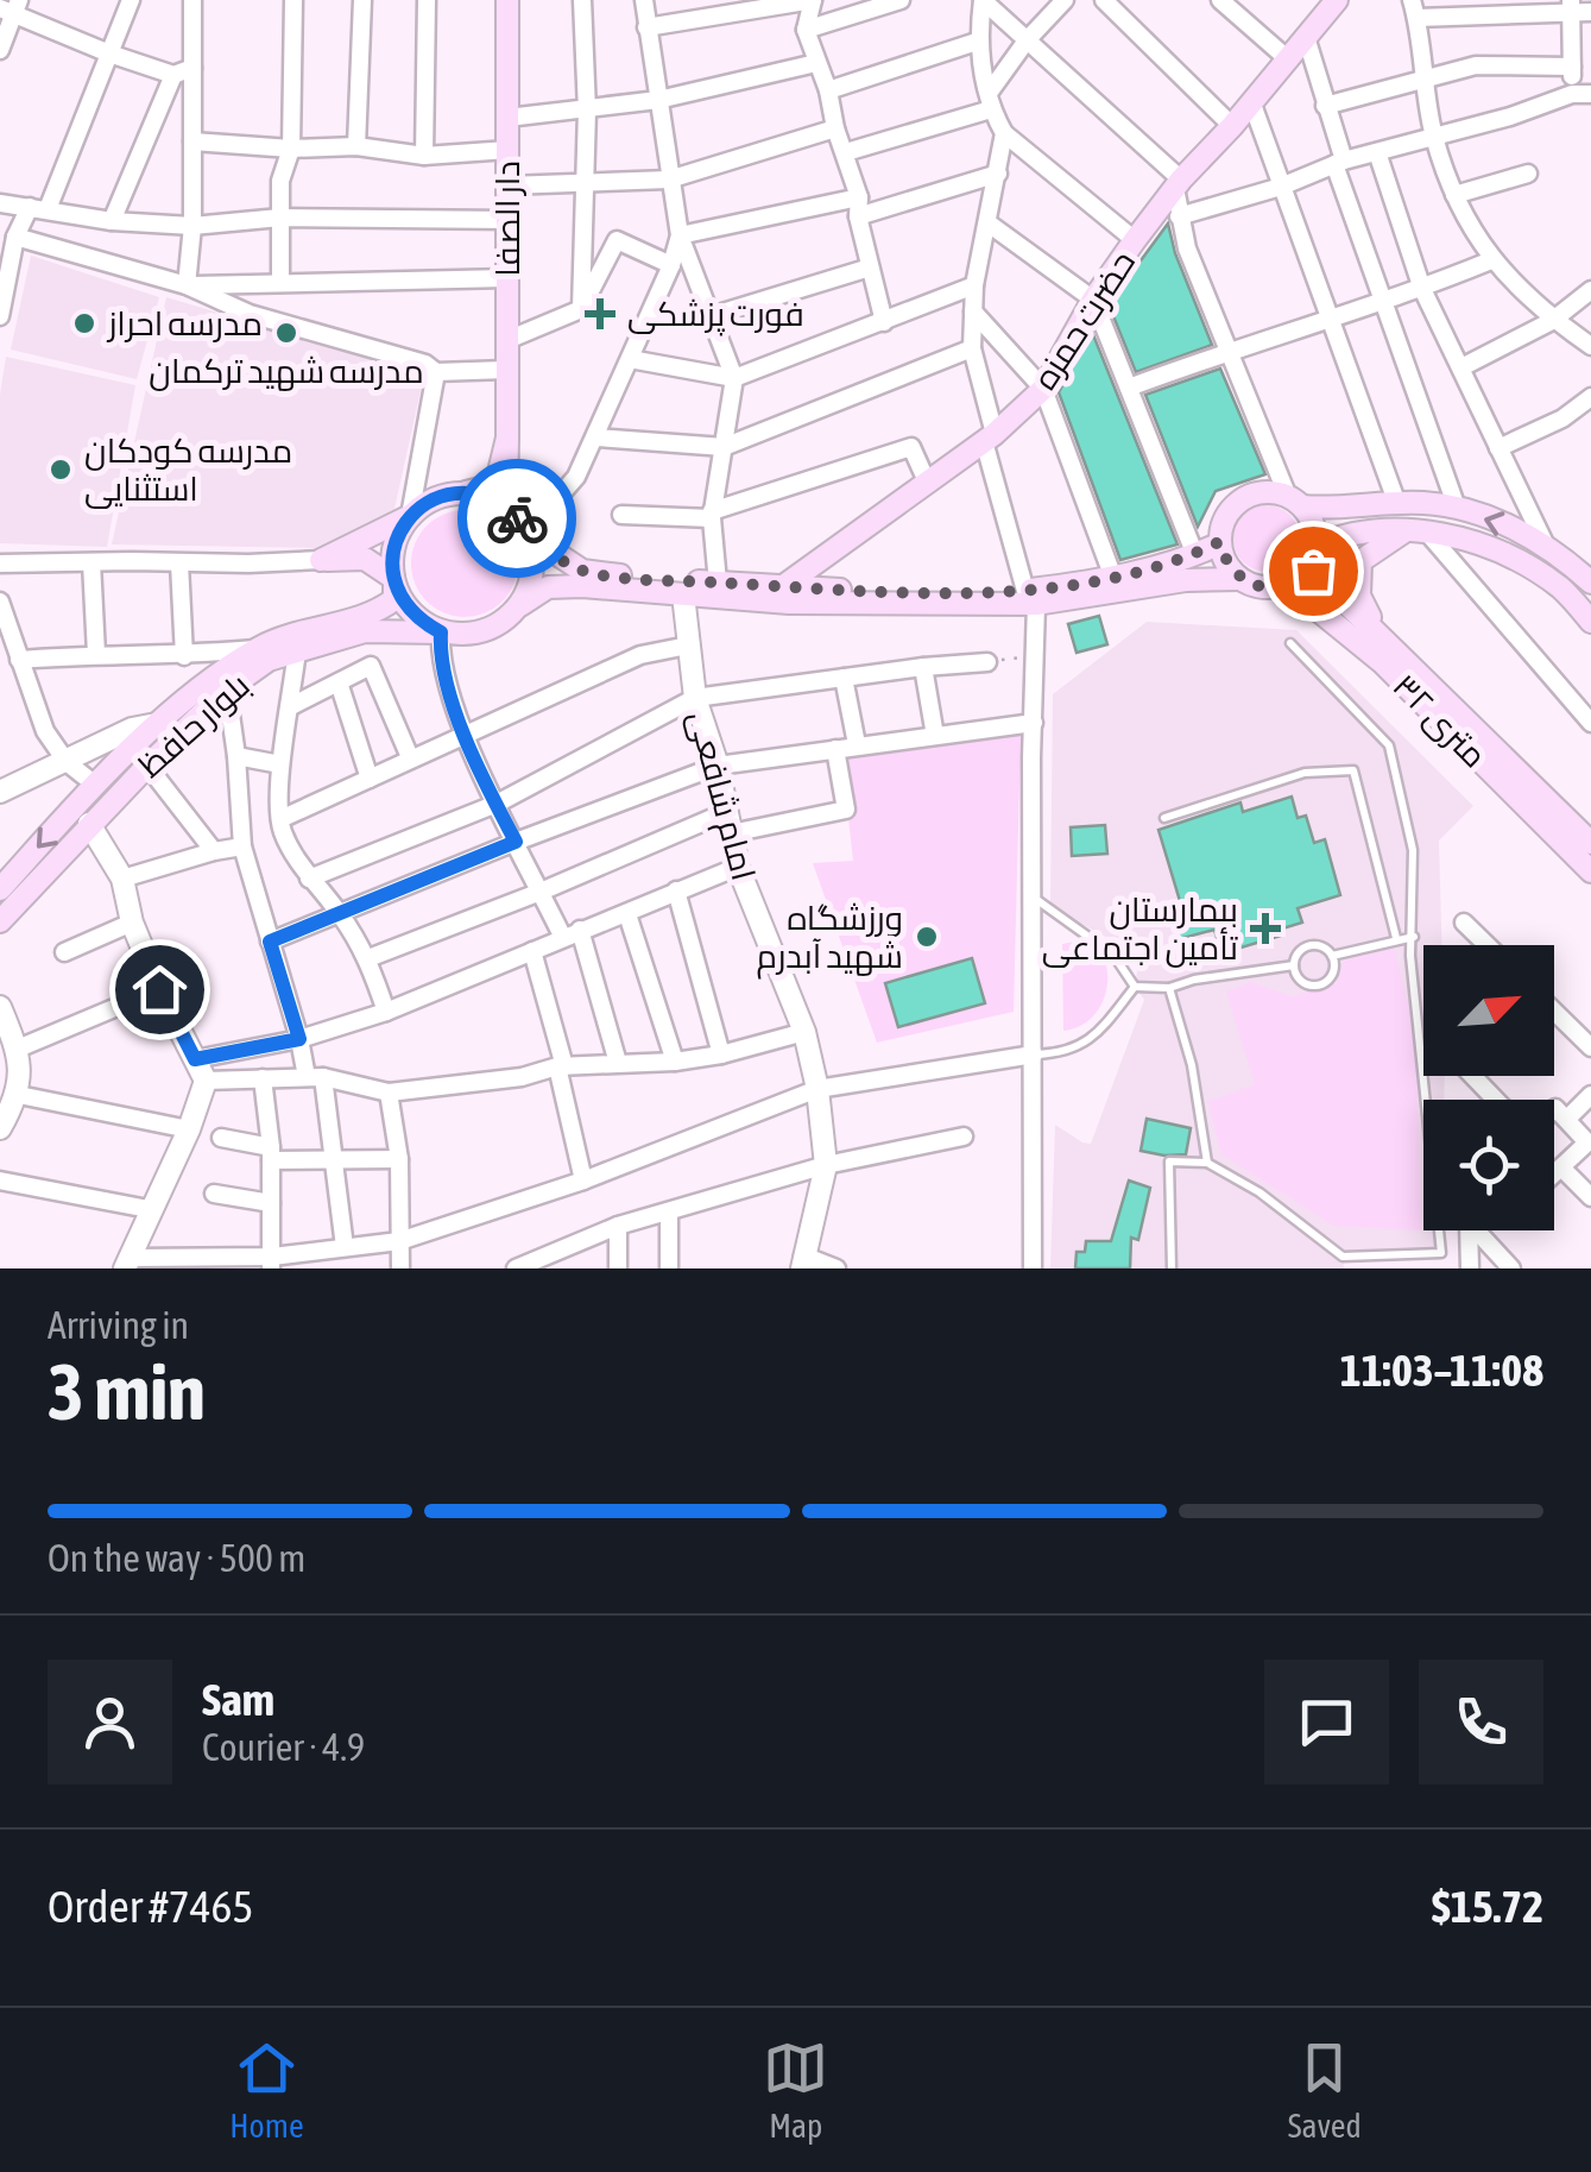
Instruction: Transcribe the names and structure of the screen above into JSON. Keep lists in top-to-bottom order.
{
  "streets": {
    "main road": [
      "دار الصفا",
      "حضرت حمزه",
      "۳۲ متری",
      "بلوار حافظ"
    ],
    "street": ["امام شافعی"]
  },
  "crossings": [
    ["دار الصفا", "بلوار حافظ"]
  ],
  "places": {
    "health": ["فورت پزشکی", "بیمارستان تأمین اجتماعی"],
    "other": [
      "مدرسه احراز",
      "مدرسه شهید ترکمان",
      "مدرسه کودکان استثنایی",
      "ورزشگاه شهید آبدرم"
    ]
  },
  "north": "top right",
  "page": {
    "heading": ["3 min", "Arriving in", "11:03–11:08"],
    "panel": [
      "Sam",
      "Courier · 4.9",
      "Order #7465",
      "$15.72"
    ],
    "bar": "On the way · 500 m",
    "tabs": ["Home", "Map", "Saved"]
  }
}
